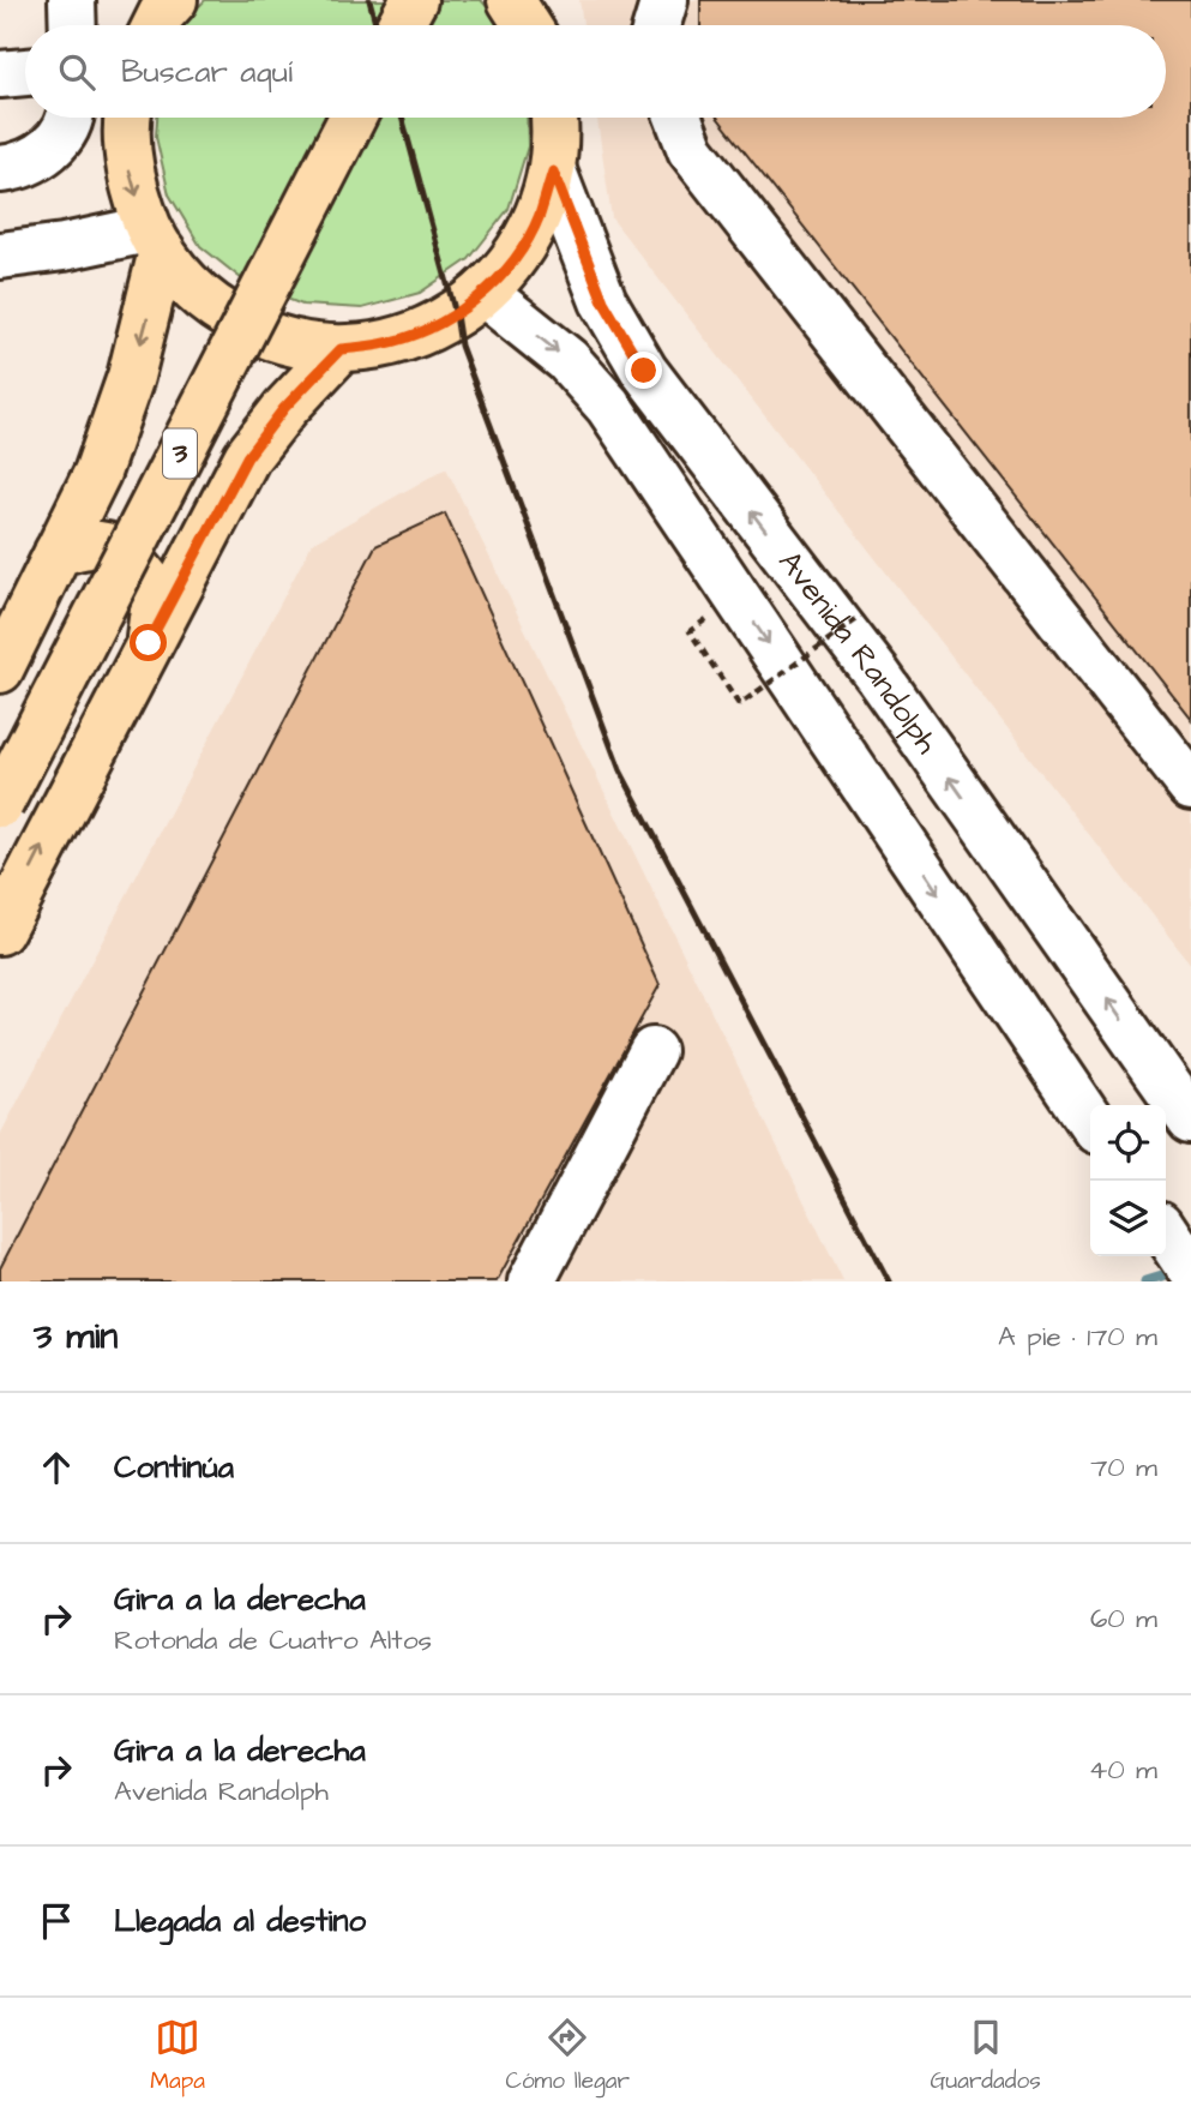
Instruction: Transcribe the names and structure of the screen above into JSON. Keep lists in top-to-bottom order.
{
  "streets": {
    "main road": ["3"],
    "street": ["Avenida Randolph"]
  },
  "page": {
    "search": "Buscar aquí",
    "heading": ["3 min", "A pie · 170 m"],
    "list": [
      ["Continúa", "70 m"],
      ["Gira a la derecha", "Rotonda de Cuatro Altos", "60 m"],
      ["Gira a la derecha", "Avenida Randolph", "40 m"],
      "Llegada al destino"
    ],
    "nav": ["Mapa", "Cómo llegar", "Guardados"]
  }
}
